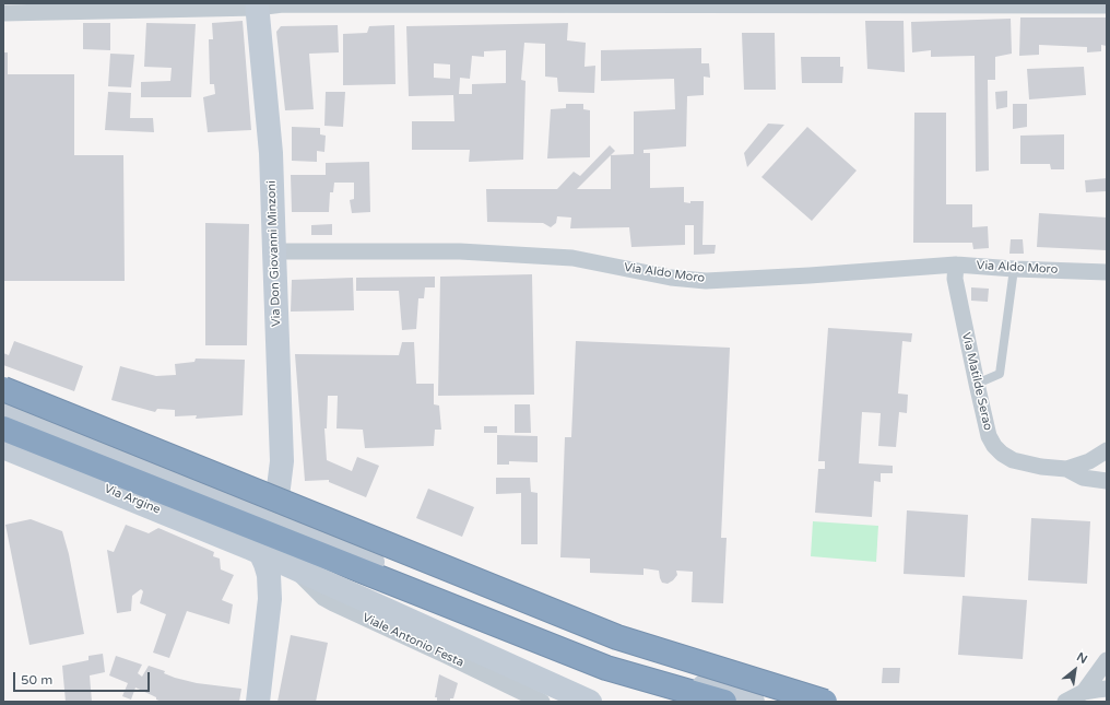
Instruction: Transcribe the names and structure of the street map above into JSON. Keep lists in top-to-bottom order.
{
  "streets": {
    "street": [
      "Via Don Giovanni Minzoni",
      "Via Aldo Moro",
      "Via Matilde Serao",
      "Via Argine",
      "Viale Antonio Festa"
    ]
  },
  "crossings": [
    ["Via Don Giovanni Minzoni", "Via Aldo Moro"],
    ["Via Aldo Moro", "Via Matilde Serao"],
    ["Via Argine", "Viale Antonio Festa"]
  ],
  "scale_bar": "50 m",
  "north": "top right"
}
